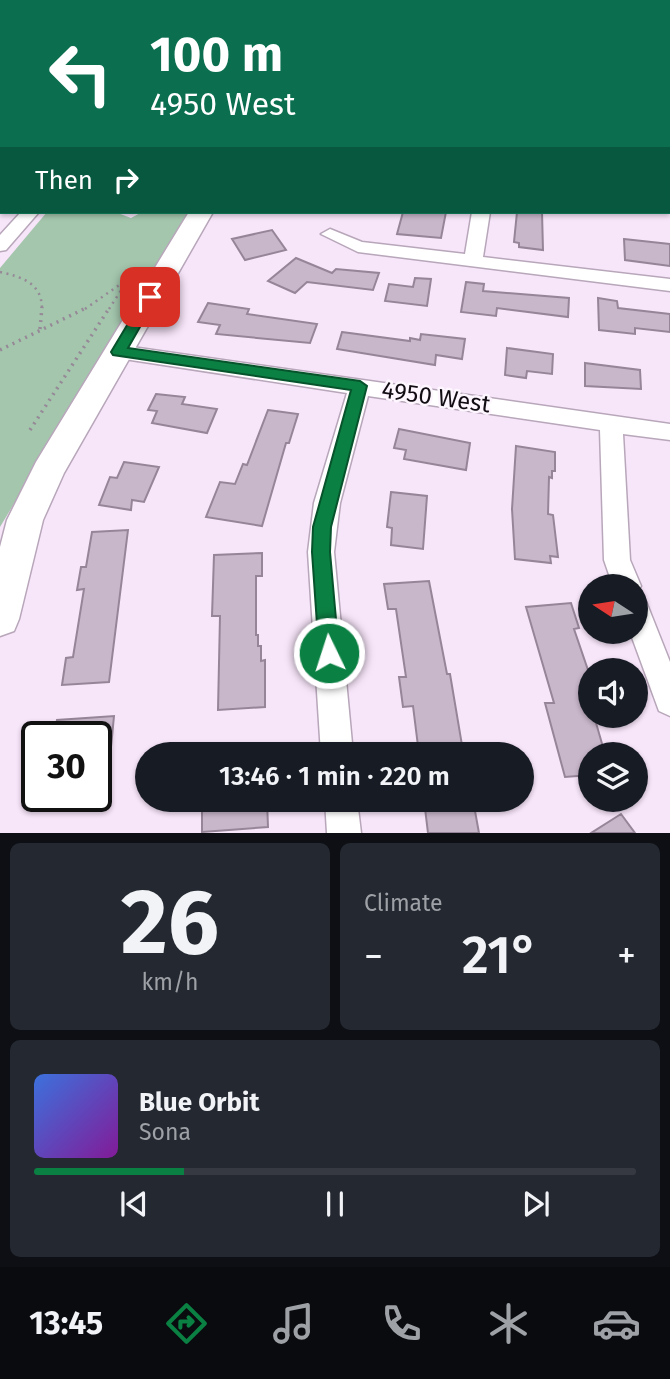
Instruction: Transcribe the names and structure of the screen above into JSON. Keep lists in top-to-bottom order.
{
  "streets": {
    "street": ["4950 West"]
  },
  "north": "left",
  "page": {
    "turn": ["100 m", "4950 West"],
    "then": "Then",
    "limit": "30",
    "trip": "13:46 · 1 min · 220 m",
    "tile": [
      ["26", "km/h"],
      "Climate"
    ],
    "heat": ["−", "21°", "+"],
    "song": ["Blue Orbit", "Sona"],
    "tabs": "13:45"
  }
}
